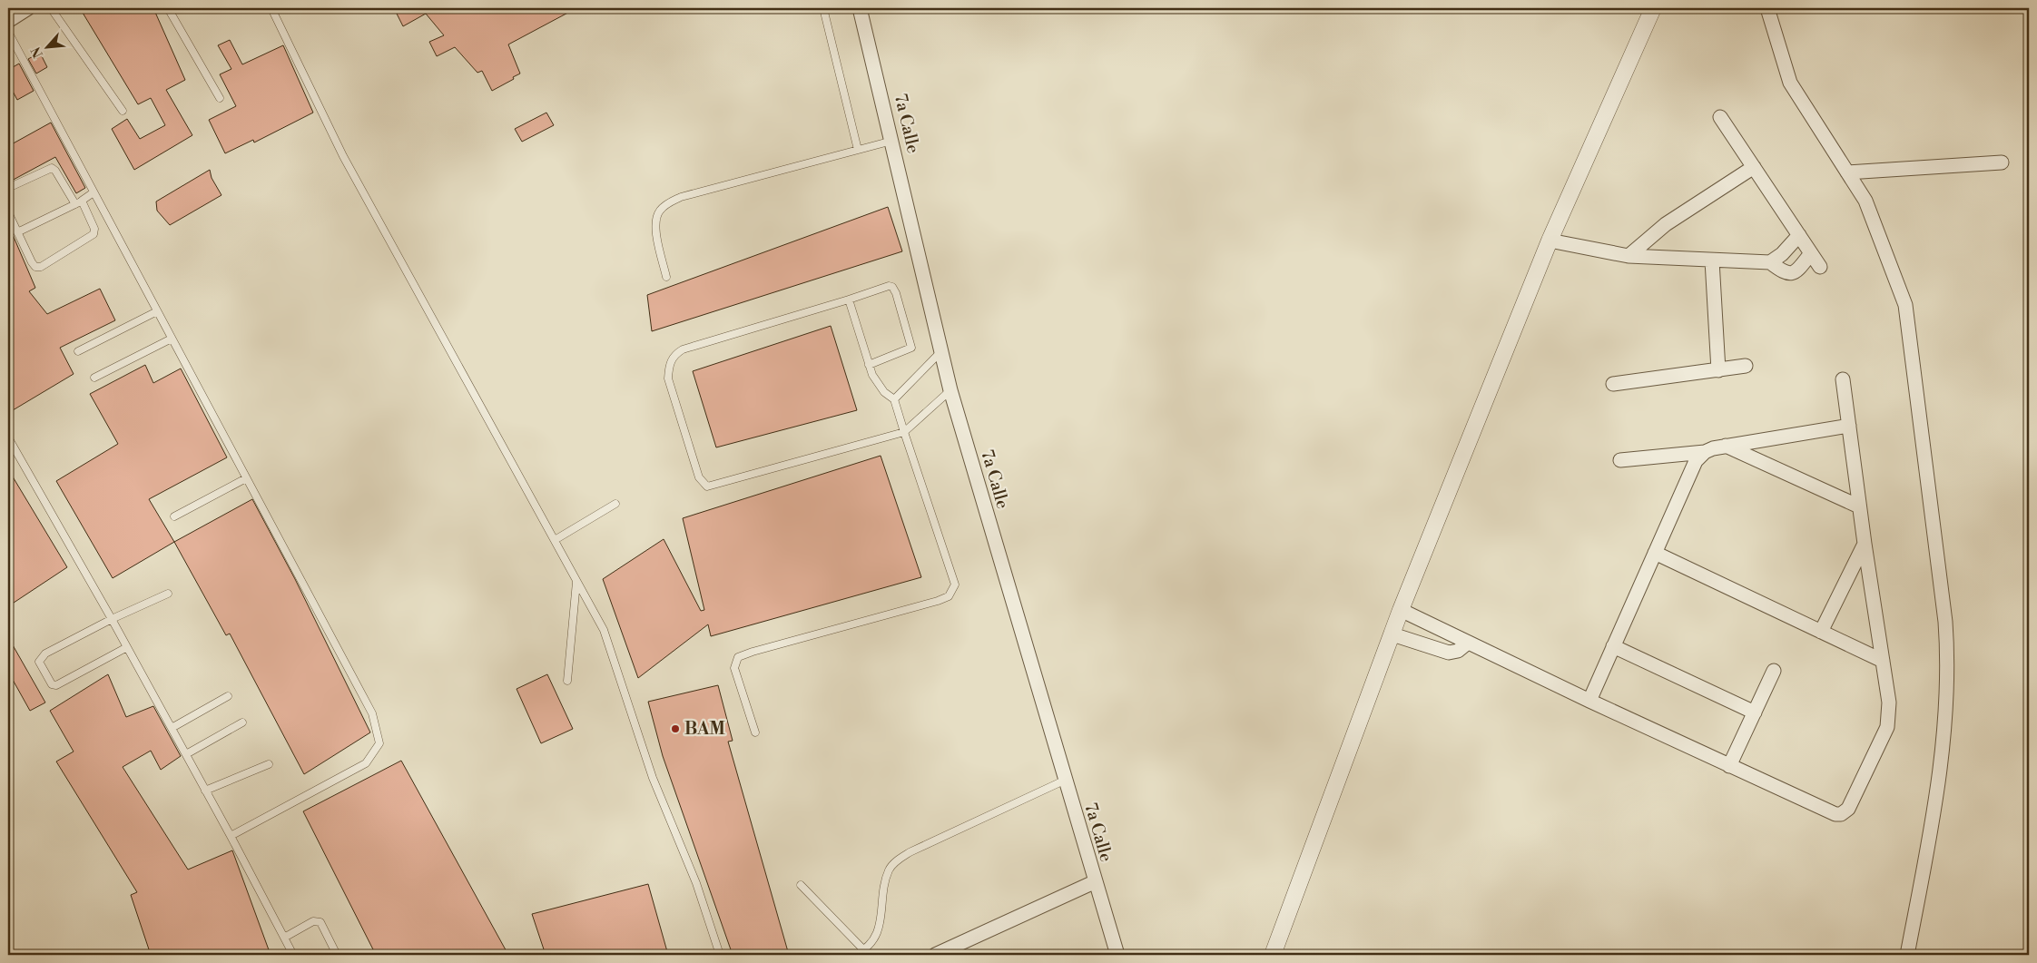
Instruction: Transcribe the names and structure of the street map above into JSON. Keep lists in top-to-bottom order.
{
  "streets": {
    "street": ["7a Calle"]
  },
  "places": ["BAM"],
  "north": "bottom left"
}
